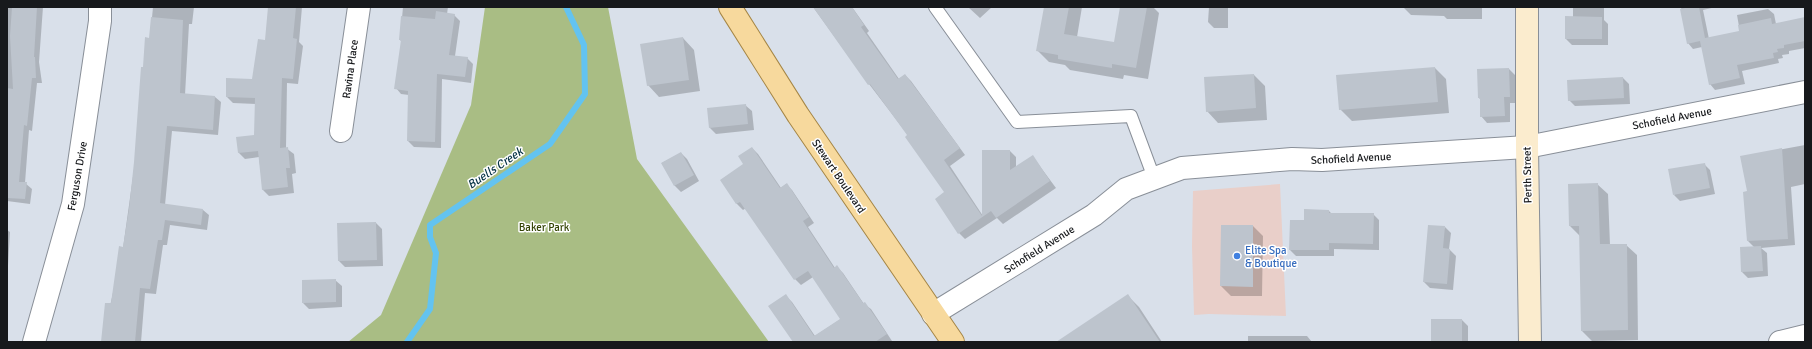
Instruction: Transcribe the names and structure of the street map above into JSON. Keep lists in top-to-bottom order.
{
  "streets": {
    "main road": ["Stewart Boulevard"],
    "street": [
      "Ravina Place",
      "Schofield Avenue",
      "Perth Street",
      "Ferguson Drive"
    ]
  },
  "crossings": [
    ["Schofield Avenue", "Perth Street"],
    ["Schofield Avenue", "Stewart Boulevard"]
  ],
  "water": ["Buells Creek"],
  "parks": ["Baker Park"],
  "places": ["Elite Spa & Boutique"]
}
